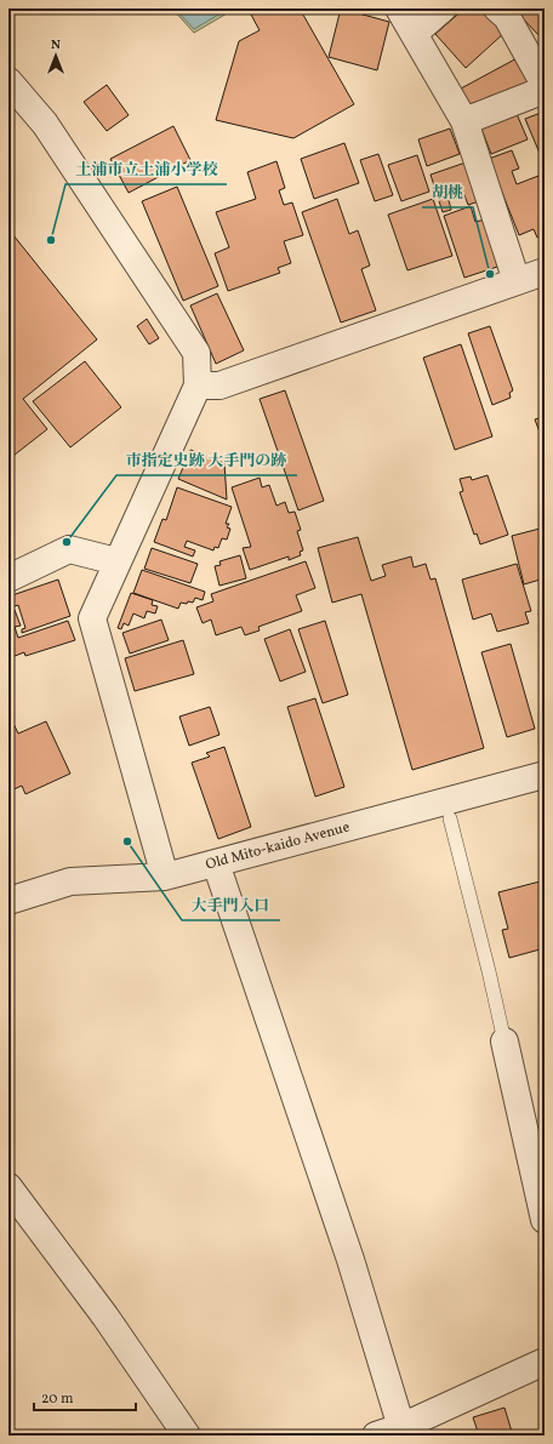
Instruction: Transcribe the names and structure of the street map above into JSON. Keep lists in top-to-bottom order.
{
  "streets": {
    "street": ["Old Mito-kaido Avenue"]
  },
  "places": [
    "土浦市立土浦小学校",
    "胡桃",
    "市指定史跡 大手門の跡",
    "大手門入口"
  ],
  "scale_bar": "20 m",
  "north": "top"
}
